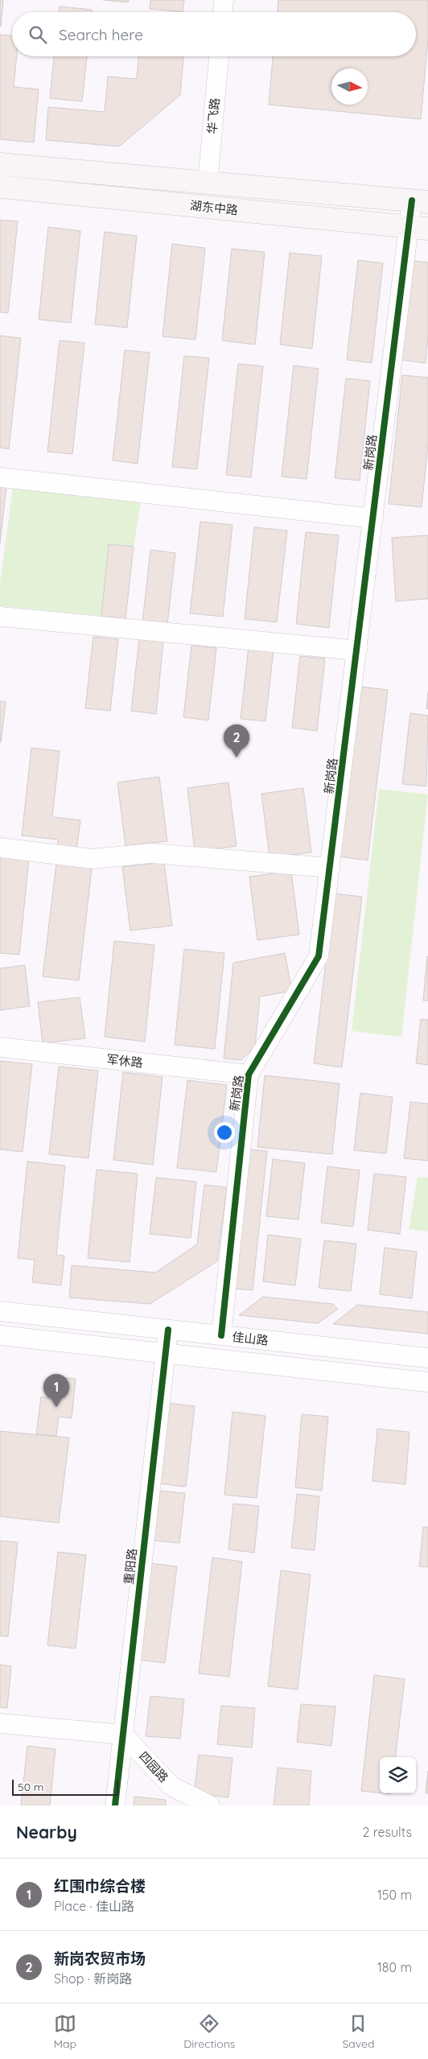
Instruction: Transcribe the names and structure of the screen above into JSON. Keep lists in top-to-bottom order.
{
  "streets": {
    "main road": ["湖东中路"],
    "street": [
      "华飞路",
      "新岗路",
      "军休路",
      "佳山路",
      "重阳路",
      "四园路"
    ]
  },
  "crossings": [
    ["华飞路", "湖东中路"],
    ["湖东中路", "新岗路"],
    ["新岗路", "军休路"],
    ["新岗路", "佳山路"],
    ["佳山路", "重阳路"],
    ["重阳路", "四园路"]
  ],
  "scale_bar": "50 m",
  "north": "right",
  "page": {
    "search": "Search here",
    "pins": ["2", "1"],
    "scale": "50 m",
    "heading": ["Nearby", "2 results"],
    "list": [
      {
        "mark": "1",
        "name": "红围巾综合楼",
        "note": "Place · 佳山路",
        "value": "150 m"
      },
      {
        "mark": "2",
        "name": "新岗农贸市场",
        "note": "Shop · 新岗路",
        "value": "180 m"
      }
    ],
    "nav": ["Map", "Directions", "Saved"]
  }
}
